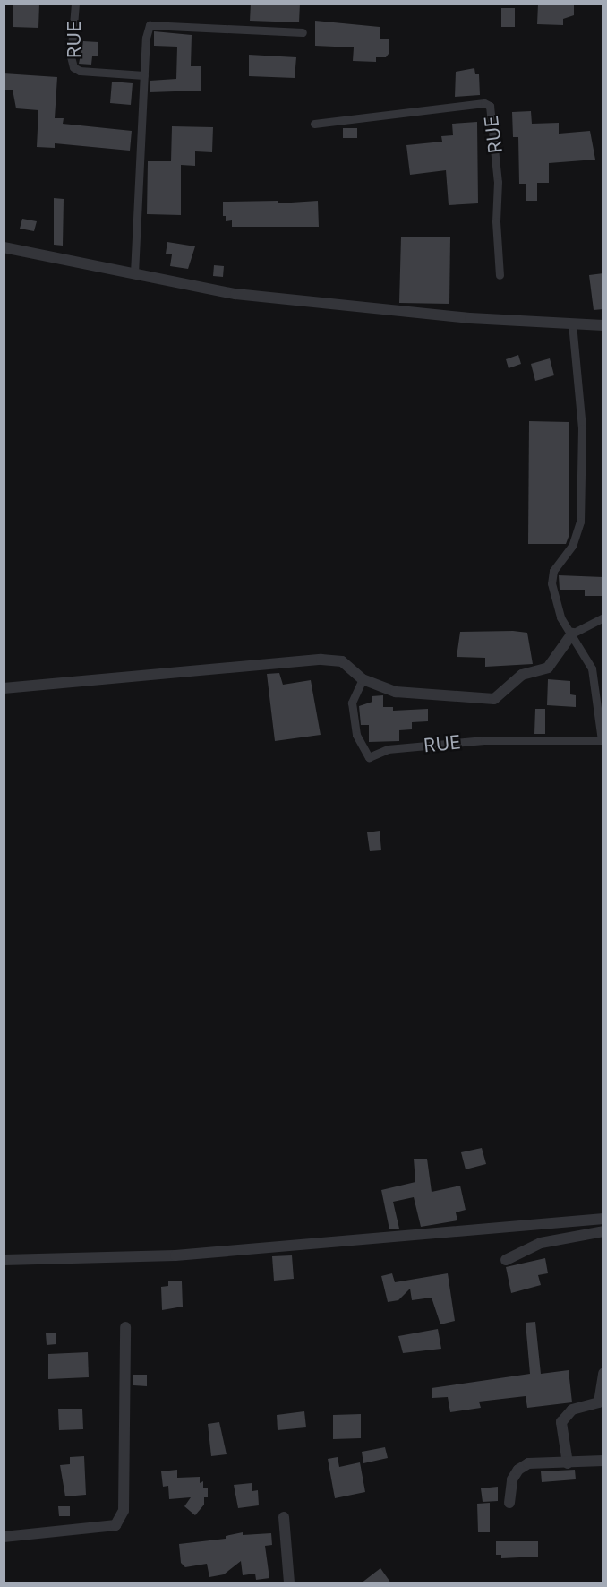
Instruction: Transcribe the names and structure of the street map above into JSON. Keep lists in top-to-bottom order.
{
  "streets": {
    "street": ["RUE"]
  }
}
